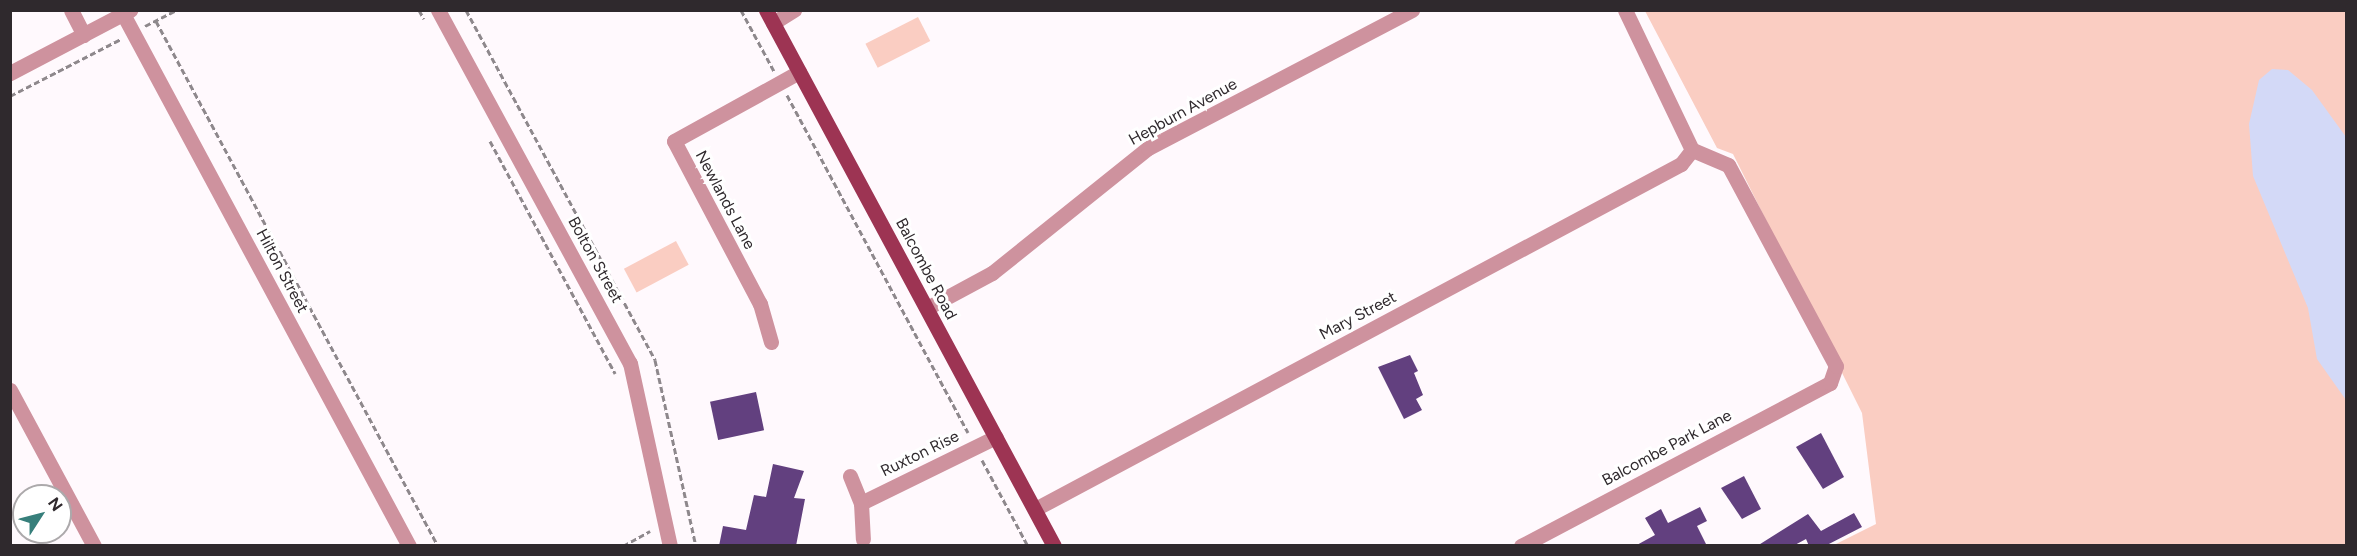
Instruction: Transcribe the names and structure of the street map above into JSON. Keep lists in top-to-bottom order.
{
  "streets": {
    "main road": ["Balcombe Road"],
    "street": [
      "Hepburn Avenue",
      "Newlands Lane",
      "Bolton Street",
      "Hilton Street",
      "Mary Street",
      "Balcombe Park Lane",
      "Ruxton Rise"
    ]
  },
  "crossings": [
    ["Hepburn Avenue", "Balcombe Road"],
    ["Newlands Lane", "Balcombe Road"],
    ["Balcombe Road", "Mary Street"],
    ["Balcombe Road", "Ruxton Rise"],
    ["Mary Street", "Balcombe Park Lane"]
  ],
  "north": "top right"
}
